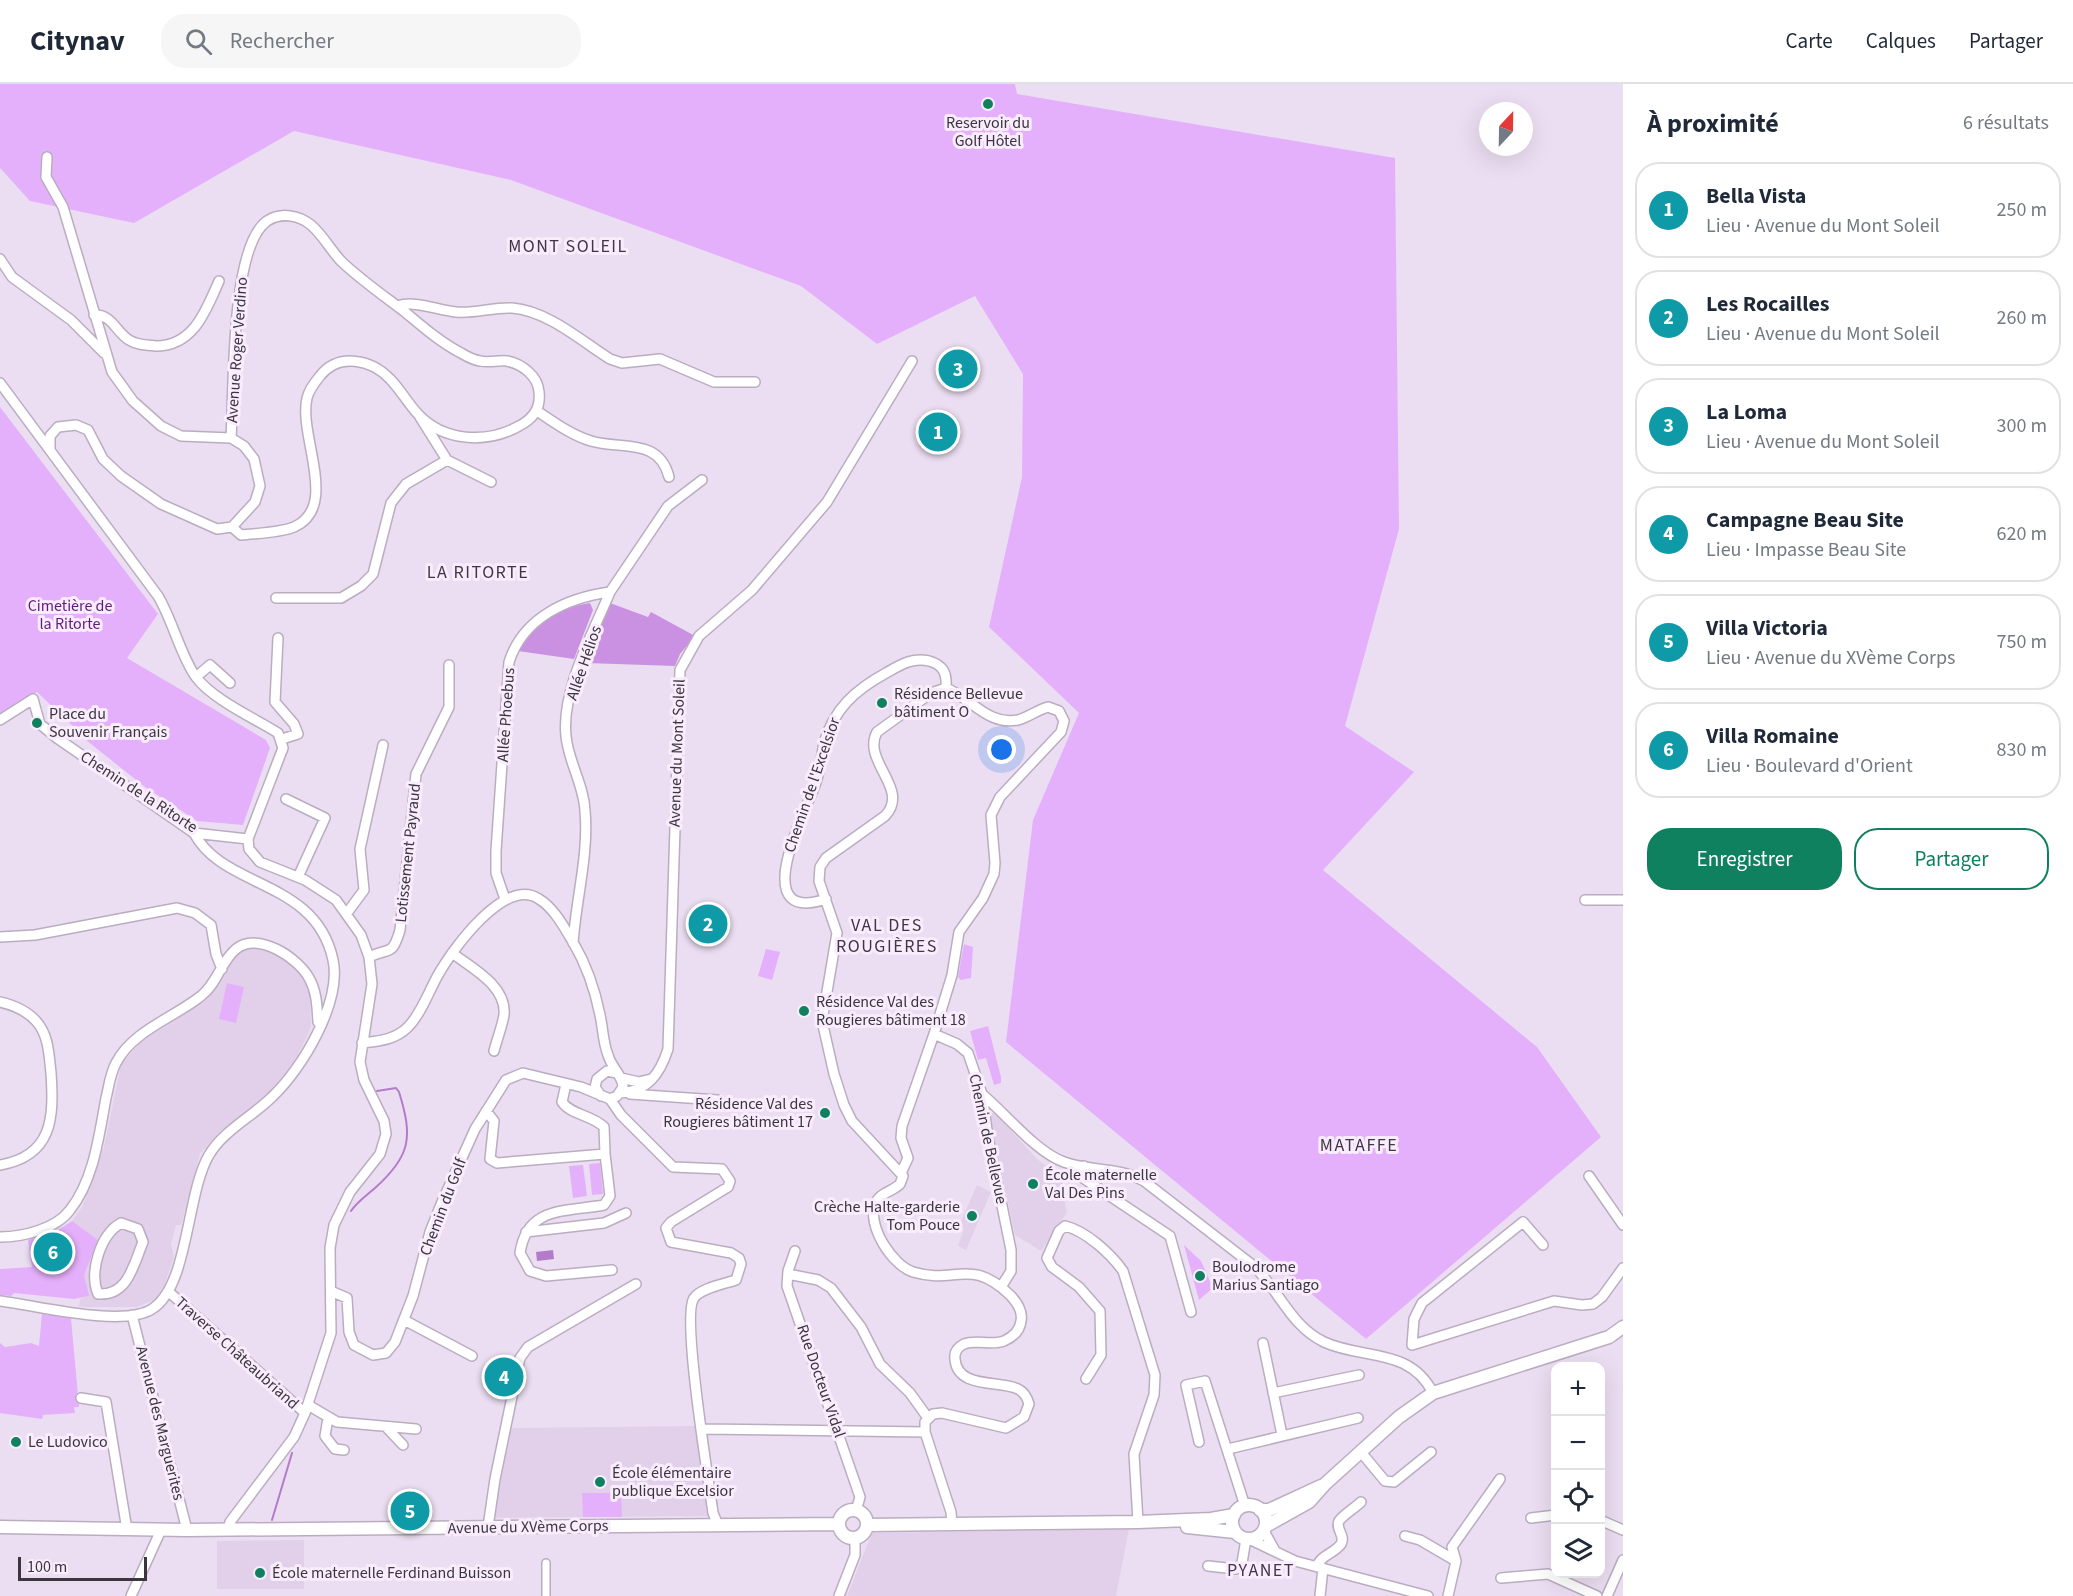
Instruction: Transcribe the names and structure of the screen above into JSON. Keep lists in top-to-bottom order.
{
  "streets": {
    "main road": ["Avenue du XVème Corps"],
    "street": [
      "Avenue Roger Verdino",
      "Allée Hélios",
      "Allée Phoebus",
      "Avenue du Mont Soleil",
      "Chemin de l'Excelsior",
      "Chemin de la Ritorte",
      "Lotissement Payraud",
      "Chemin de Bellevue",
      "Chemin du Golf",
      "Traverse Châteaubriand",
      "Rue Docteur Vidal",
      "Avenue des Marguerites"
    ]
  },
  "crossings": [
    ["Allée Hélios", "Allée Phoebus"],
    ["Rue Docteur Vidal", "Avenue du XVème Corps"],
    ["Avenue des Marguerites", "Avenue du XVème Corps"]
  ],
  "districts": [
    "MONT SOLEIL",
    "LA RITORTE",
    "VAL DES ROUGIÈRES",
    "MATAFFE",
    "PYANET"
  ],
  "parks": ["Cimetière de la Ritorte"],
  "places": [
    "Reservoir du Golf Hôtel",
    "Résidence Bellevue bâtiment O",
    "Place du Souvenir Français",
    "Résidence Val des Rougieres bâtiment 18",
    "Résidence Val des Rougieres bâtiment 17",
    "École maternelle Val Des Pins",
    "Crèche Halte-garderie Tom Pouce",
    "Boulodrome Marius Santiago",
    "Le Ludovico",
    "École élémentaire publique Excelsior",
    "École maternelle Ferdinand Buisson"
  ],
  "scale_bar": "100 m",
  "north": "top",
  "page": {
    "header": "Citynav",
    "search": "Rechercher",
    "nav": ["Carte", "Calques", "Partager"],
    "heading": ["À proximité", "6 résultats"],
    "list": [
      {
        "mark": "1",
        "name": "Bella Vista",
        "note": "Lieu · Avenue du Mont Soleil",
        "value": "250 m"
      },
      {
        "mark": "2",
        "name": "Les Rocailles",
        "note": "Lieu · Avenue du Mont Soleil",
        "value": "260 m"
      },
      {
        "mark": "3",
        "name": "La Loma",
        "note": "Lieu · Avenue du Mont Soleil",
        "value": "300 m"
      },
      {
        "mark": "4",
        "name": "Campagne Beau Site",
        "note": "Lieu · Impasse Beau Site",
        "value": "620 m"
      },
      {
        "mark": "5",
        "name": "Villa Victoria",
        "note": "Lieu · Avenue du XVème Corps",
        "value": "750 m"
      },
      {
        "mark": "6",
        "name": "Villa Romaine",
        "note": "Lieu · Boulevard d'Orient",
        "value": "830 m"
      }
    ],
    "pins": [
      "3",
      "1",
      "2",
      "6",
      "4",
      "5"
    ],
    "buttons": ["Enregistrer", "Partager"],
    "map_buttons": ["+", "−"],
    "scale": "100 m"
  }
}
